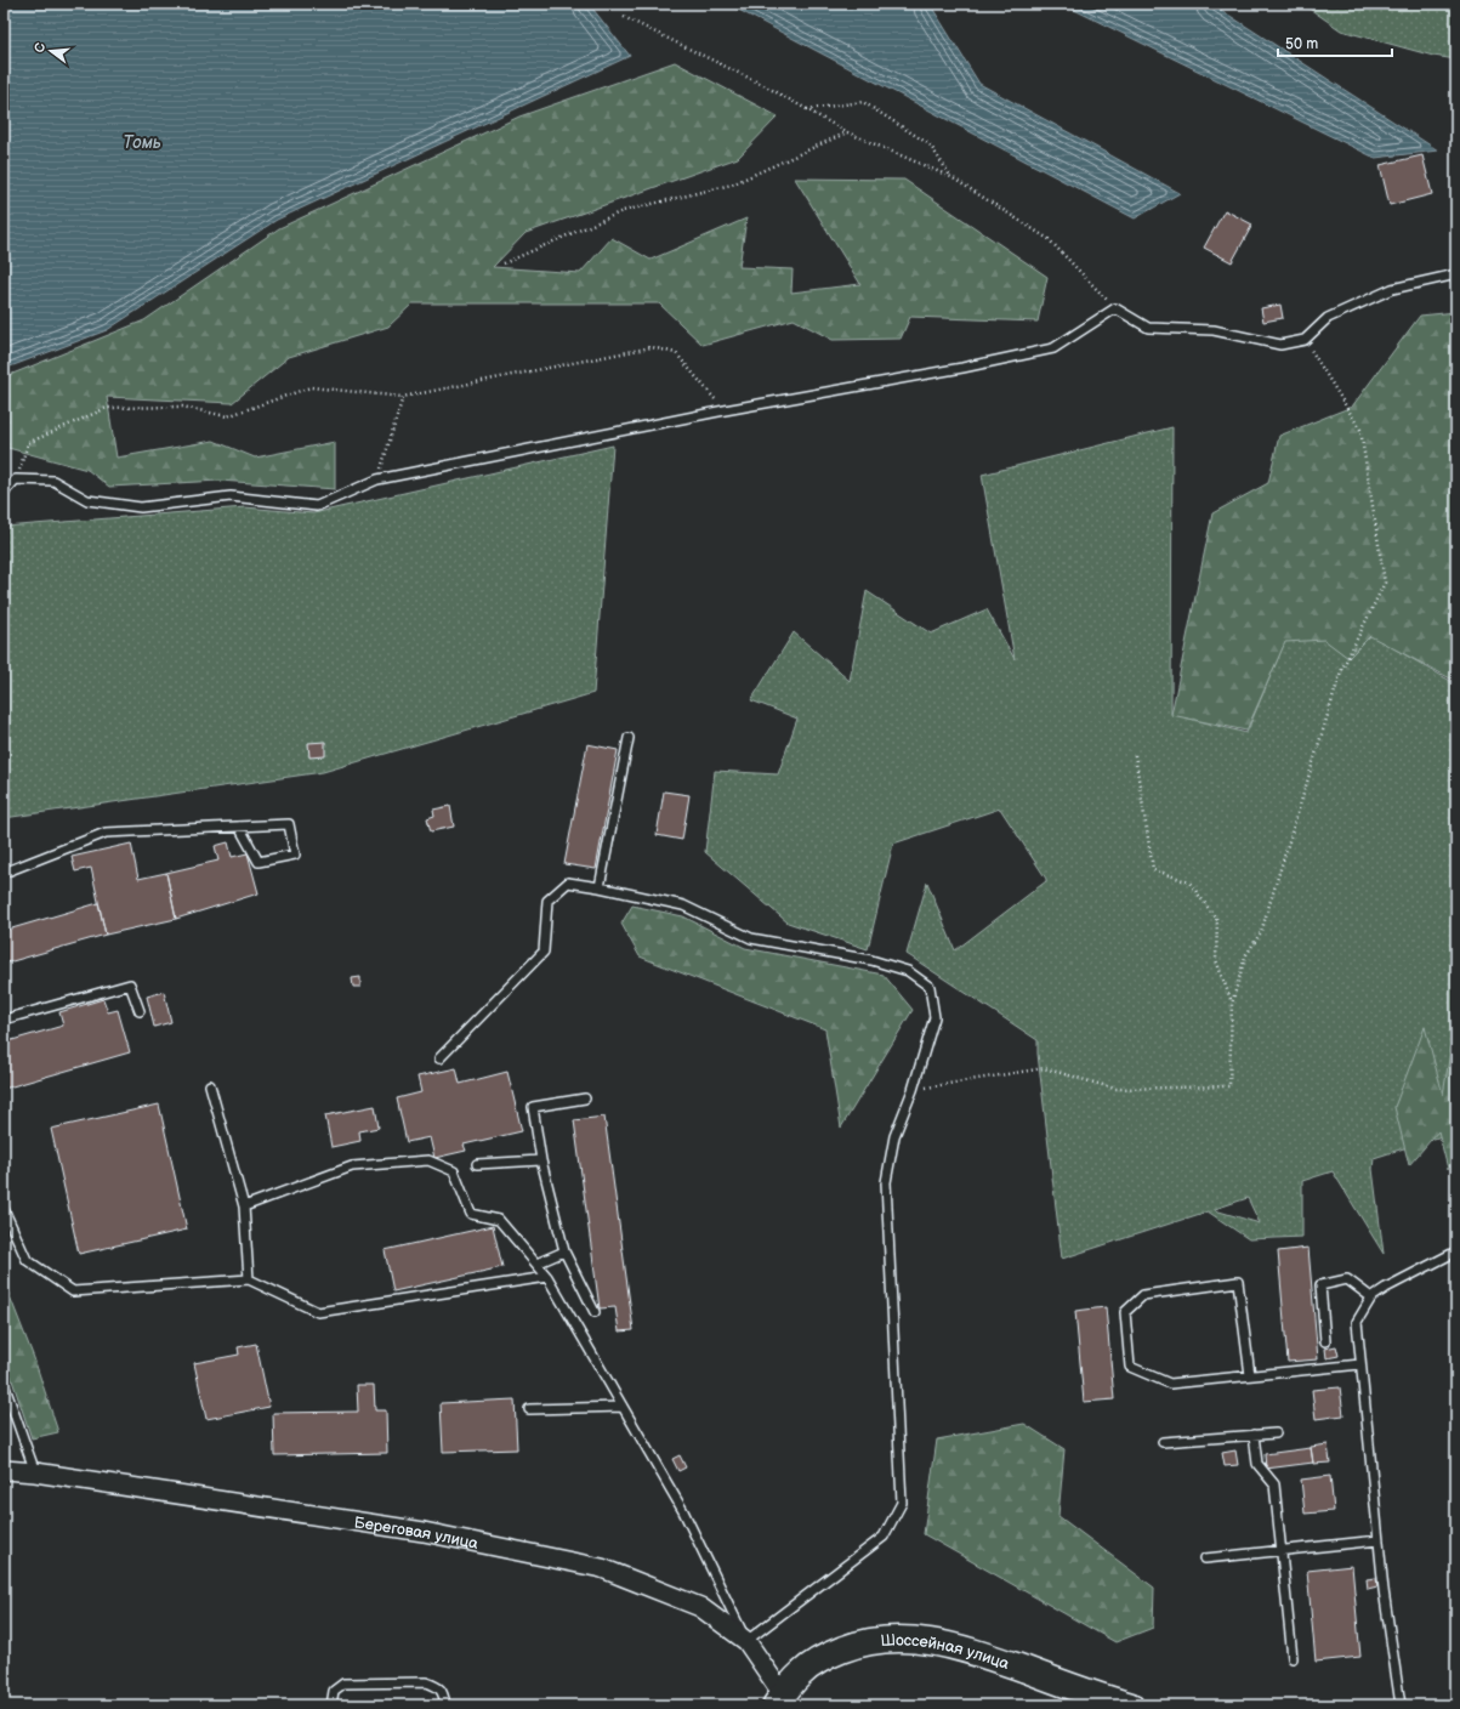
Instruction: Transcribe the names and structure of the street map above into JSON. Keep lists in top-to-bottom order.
{
  "streets": {
    "main road": ["Шоссейная улица"],
    "street": ["Береговая улица"]
  },
  "crossings": [
    ["Береговая улица", "Шоссейная улица"]
  ],
  "water": ["Томь"],
  "scale_bar": "50 m",
  "north": "left"
}
